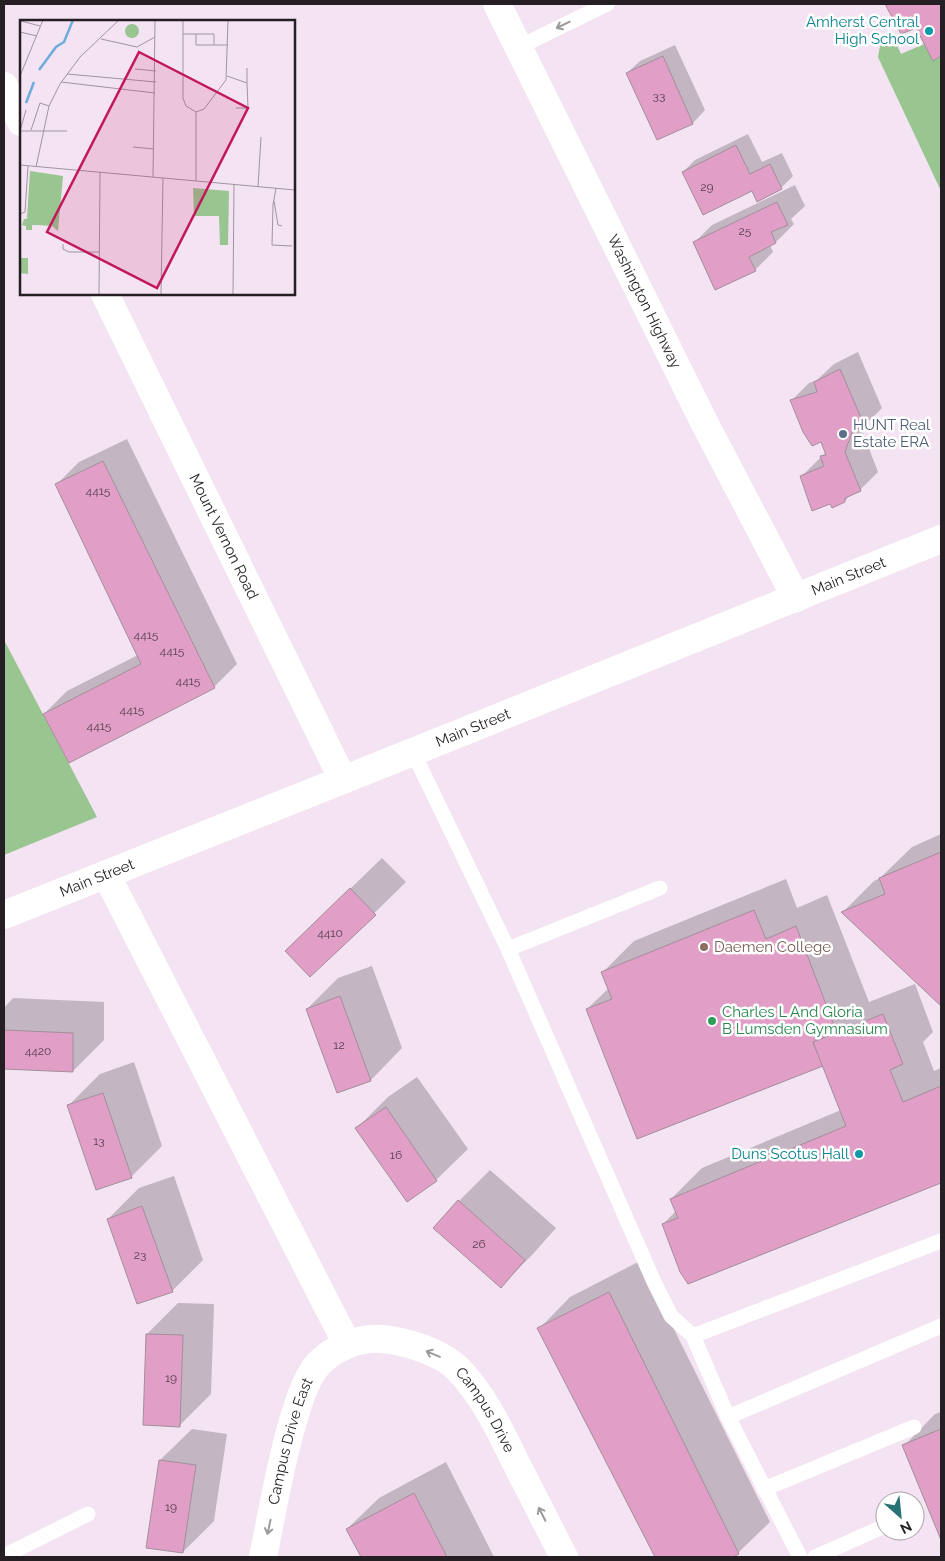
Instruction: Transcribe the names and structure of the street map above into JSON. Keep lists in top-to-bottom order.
{
  "streets": {
    "street": [
      "Washington Highway",
      "Mount Vernon Road",
      "Main Street",
      "Campus Drive",
      "Campus Drive East"
    ]
  },
  "crossings": [
    ["Washington Highway", "Main Street"],
    ["Mount Vernon Road", "Main Street"],
    ["Campus Drive", "Campus Drive East"]
  ],
  "one_way": ["Campus Drive", "Campus Drive East"],
  "places": [
    "Amherst Central High School",
    "HUNT Real Estate ERA",
    "Daemen College",
    "Charles L And Gloria B Lumsden Gymnasium",
    "Duns Scotus Hall"
  ],
  "house_numbers": [
    "33",
    "29",
    "25",
    "4415",
    "4415",
    "4415",
    "4415",
    "4415",
    "4415",
    "4410",
    "12",
    "4420",
    "13",
    "16",
    "26",
    "23",
    "19",
    "19"
  ],
  "north": "bottom right"
}
